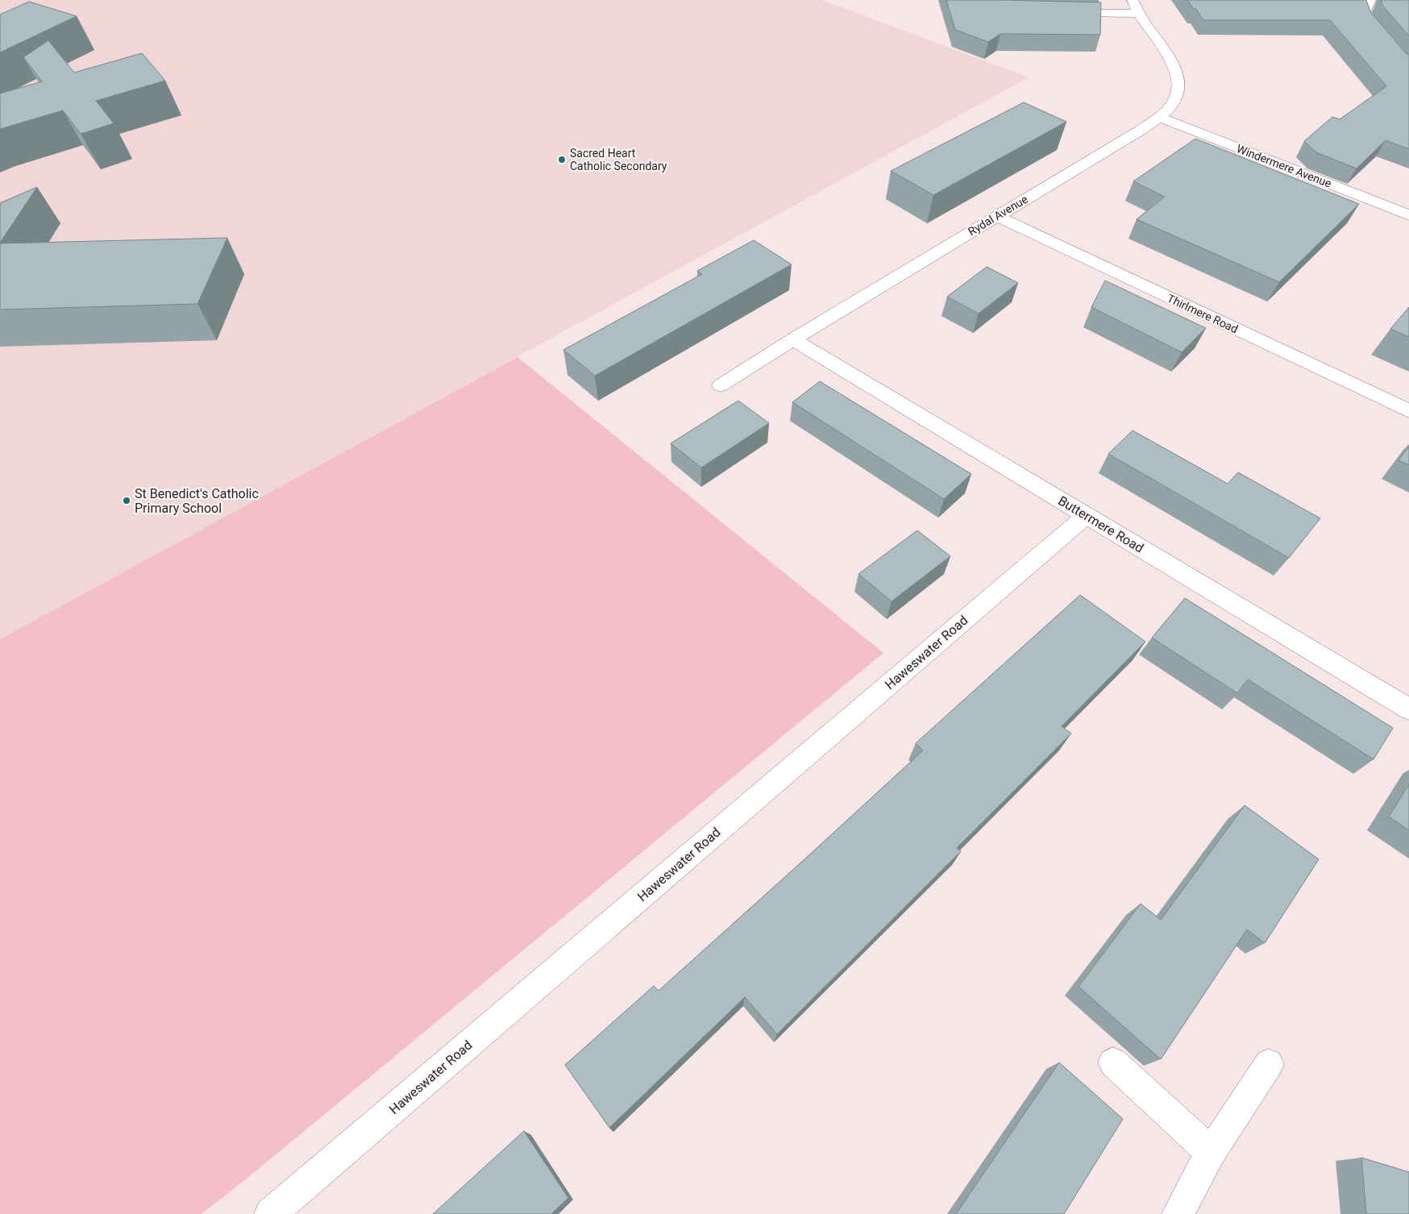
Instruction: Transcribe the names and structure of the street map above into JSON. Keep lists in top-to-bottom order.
{
  "streets": {
    "street": [
      "Windermere Avenue",
      "Rydal Avenue",
      "Thirlmere Road",
      "Buttermere Road",
      "Haweswater Road"
    ]
  },
  "crossings": [
    ["Windermere Avenue", "Rydal Avenue"],
    ["Rydal Avenue", "Thirlmere Road"],
    ["Rydal Avenue", "Buttermere Road"],
    ["Buttermere Road", "Haweswater Road"]
  ],
  "places": ["Sacred Heart Catholic Secondary", "St Benedict's Catholic Primary School"]
}
